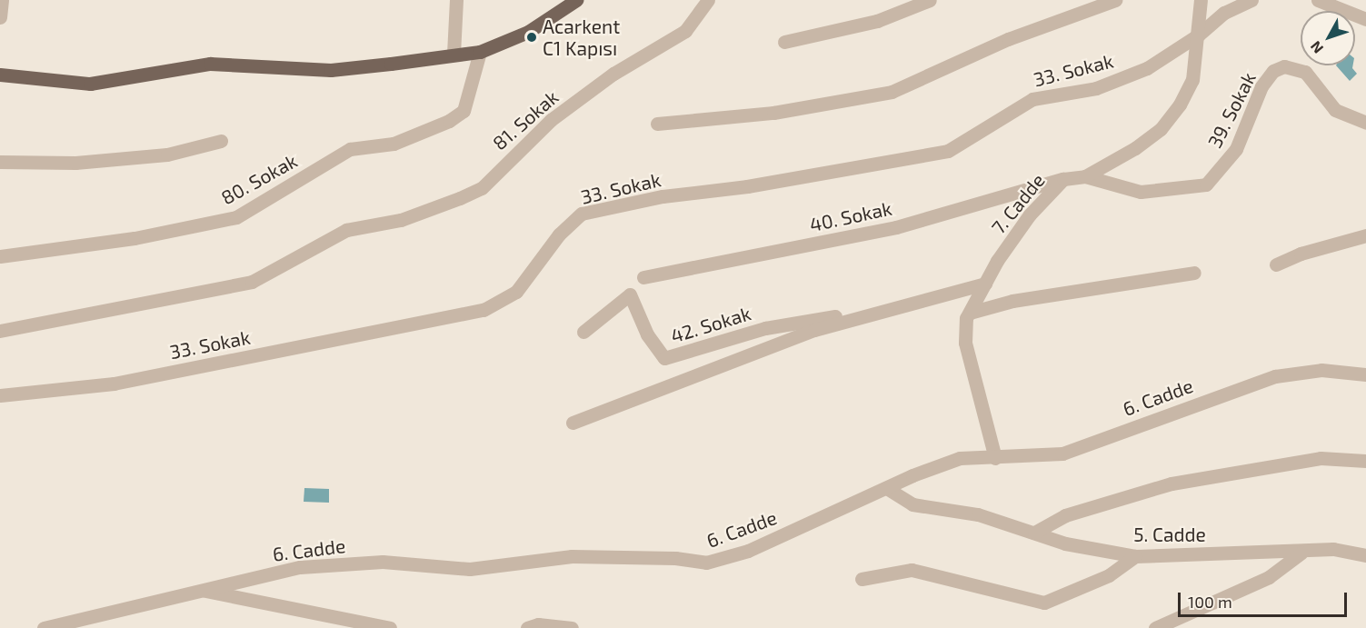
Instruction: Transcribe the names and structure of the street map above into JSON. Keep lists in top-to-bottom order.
{
  "streets": {
    "street": [
      "33. Sokak",
      "39. Sokak",
      "81. Sokak",
      "80. Sokak",
      "7. Cadde",
      "40. Sokak",
      "42. Sokak",
      "6. Cadde",
      "5. Cadde"
    ]
  },
  "crossings": [
    ["33. Sokak", "7. Cadde"],
    ["39. Sokak", "7. Cadde"],
    ["7. Cadde", "40. Sokak"],
    ["7. Cadde", "42. Sokak"],
    ["7. Cadde", "6. Cadde"],
    ["6. Cadde", "5. Cadde"]
  ],
  "places": ["Acarkent C1 Kapısı"],
  "scale_bar": "100 m",
  "north": "bottom left"
}
